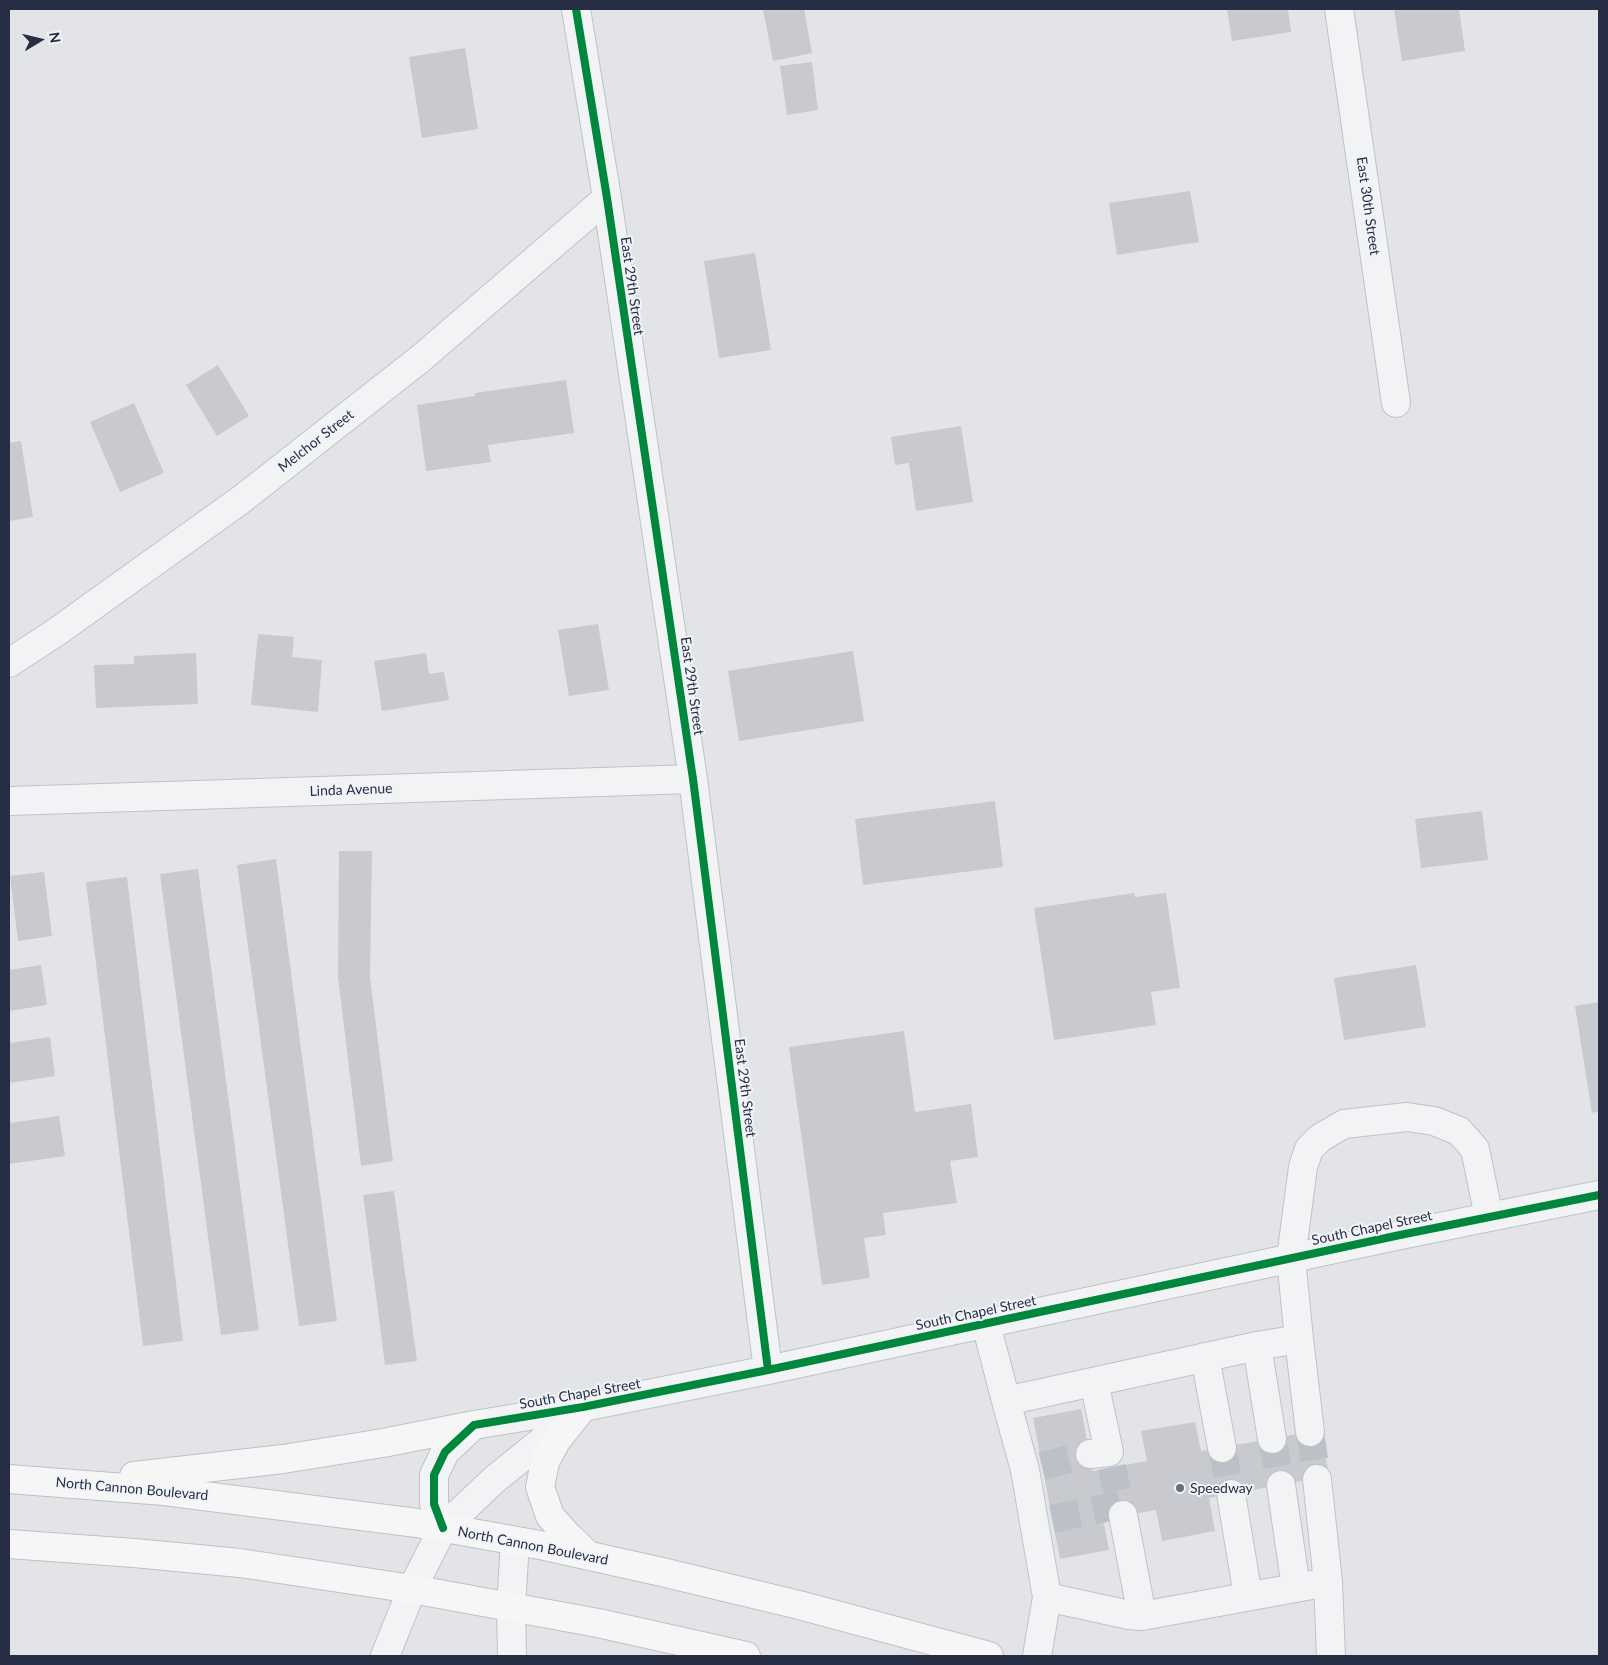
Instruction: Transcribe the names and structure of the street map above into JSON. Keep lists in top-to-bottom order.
{
  "streets": {
    "main road": ["North Cannon Boulevard"],
    "street": [
      "East 30th Street",
      "East 29th Street",
      "Melchor Street",
      "Linda Avenue",
      "South Chapel Street"
    ]
  },
  "crossings": [
    ["East 29th Street", "Melchor Street"],
    ["East 29th Street", "Linda Avenue"],
    ["East 29th Street", "South Chapel Street"],
    ["South Chapel Street", "North Cannon Boulevard"]
  ],
  "places": ["Speedway"],
  "north": "right"
}
